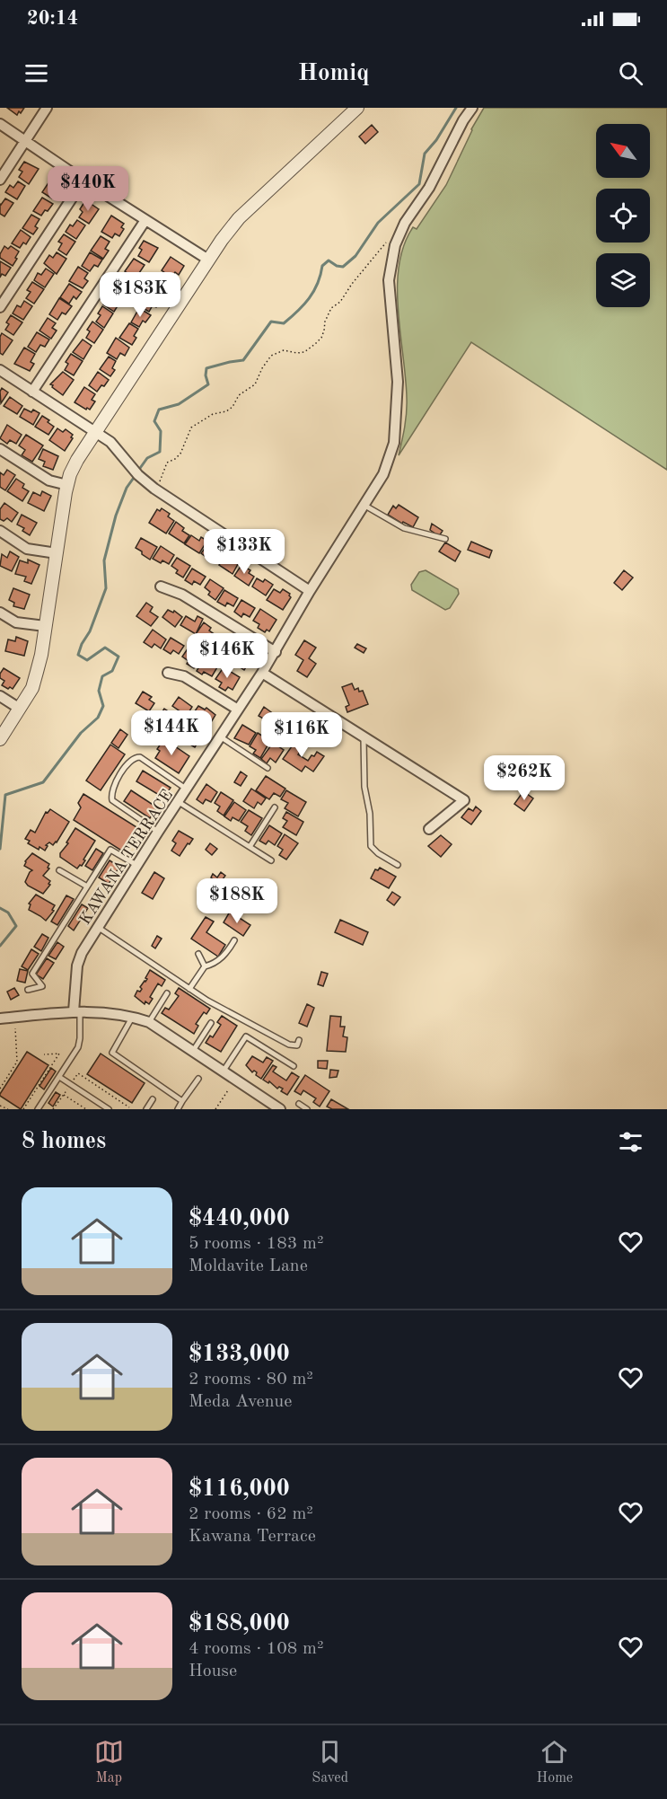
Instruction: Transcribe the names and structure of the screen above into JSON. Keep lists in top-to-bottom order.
{
  "streets": {
    "street": ["KAWANA TERRACE"]
  },
  "north": "top left",
  "page": {
    "status": "20:14",
    "header": "Homiq",
    "price": [
      "$440K",
      "$183K",
      "$133K",
      "$146K",
      "$144K",
      "$116K",
      "$262K",
      "$188K"
    ],
    "heading": "8 homes",
    "list": [
      {
        "name": "$440,000",
        "note": "5 rooms · 183 m² · Moldavite Lane"
      },
      {
        "name": "$133,000",
        "note": "2 rooms · 80 m² · Meda Avenue"
      },
      {
        "name": "$116,000",
        "note": "2 rooms · 62 m² · Kawana Terrace"
      },
      {
        "name": "$188,000",
        "note": "4 rooms · 108 m² · House"
      }
    ],
    "tabs": ["Map", "Saved", "Home"]
  }
}
